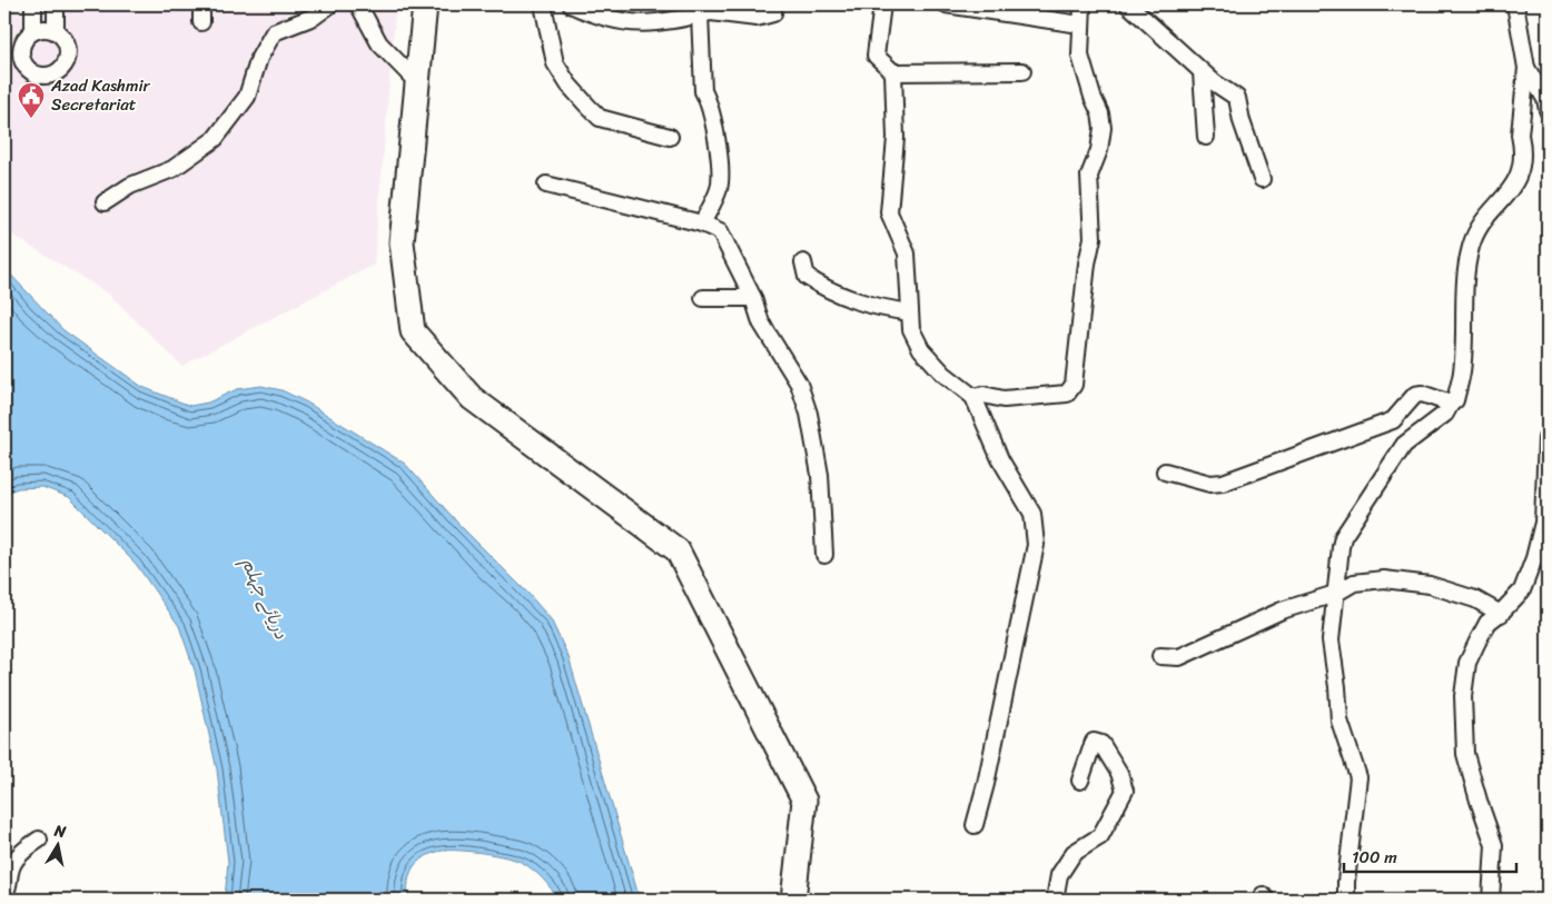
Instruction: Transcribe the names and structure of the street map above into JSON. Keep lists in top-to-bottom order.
{
  "water": ["دریائے جہلم"],
  "places": {
    "public building": ["Azad Kashmir Secretariat"]
  },
  "scale_bar": "100 m",
  "north": "top"
}
